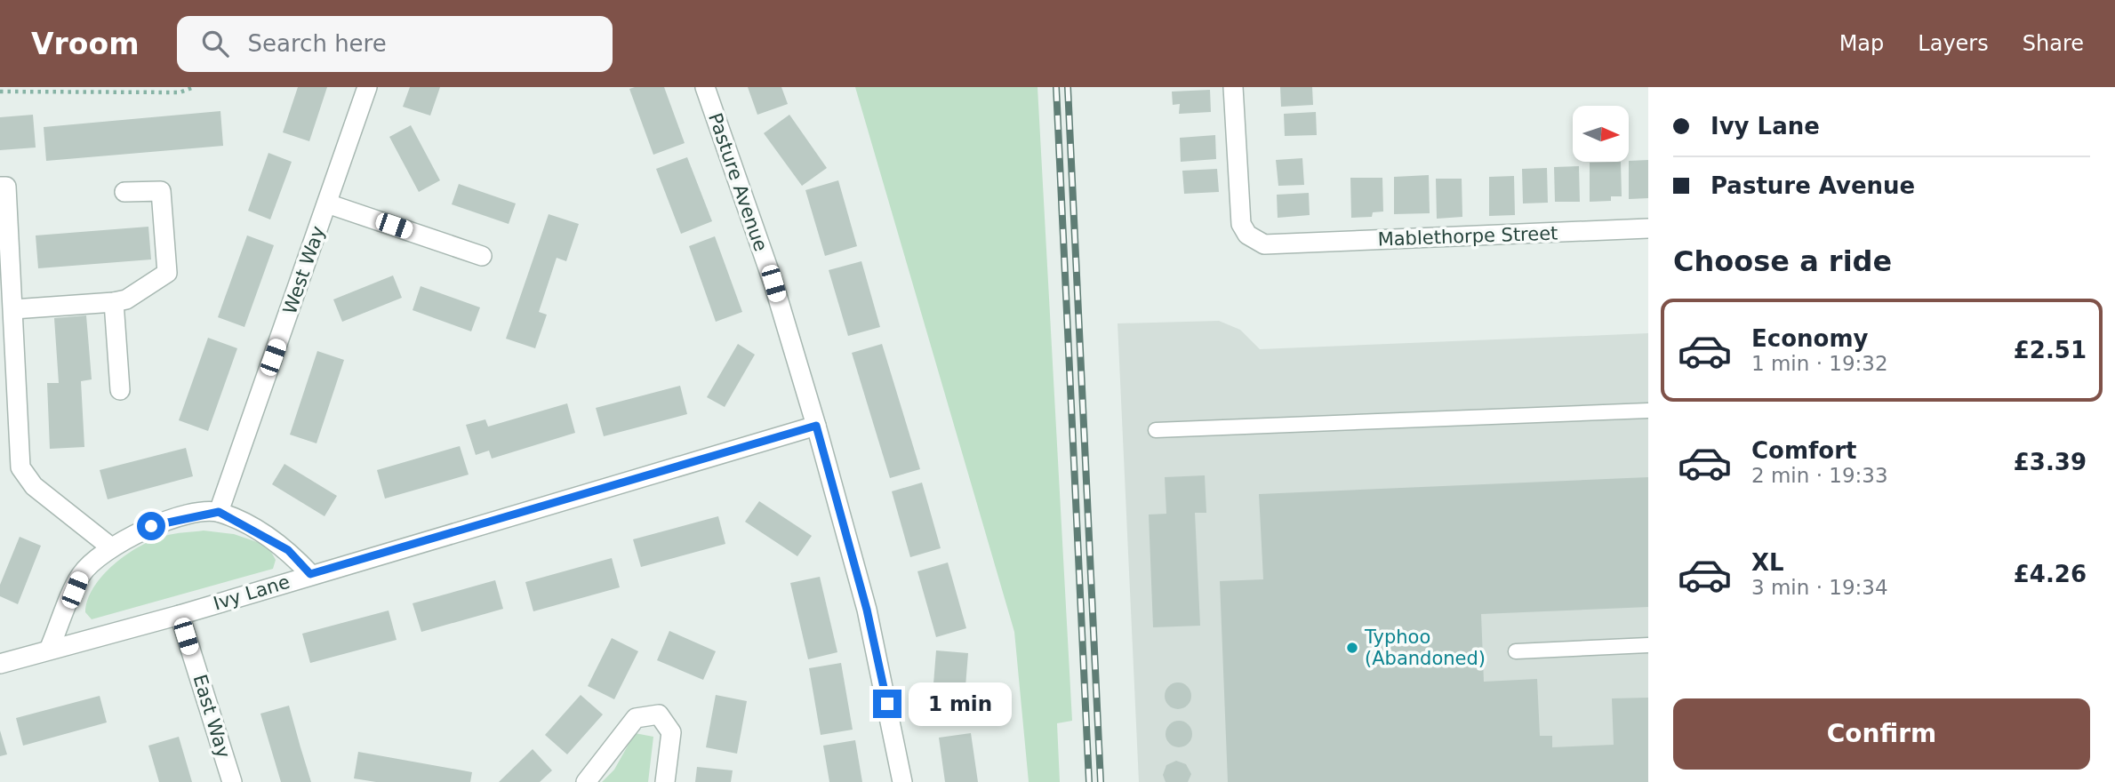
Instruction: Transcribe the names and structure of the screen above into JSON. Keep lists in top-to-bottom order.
{
  "streets": {
    "street": [
      "Pasture Avenue",
      "Mablethorpe Street",
      "West Way",
      "Ivy Lane",
      "East Way"
    ]
  },
  "crossings": [
    ["Pasture Avenue", "Ivy Lane"],
    ["West Way", "Ivy Lane"],
    ["Ivy Lane", "East Way"]
  ],
  "places": ["Typhoo (Abandoned)"],
  "north": "right",
  "page": {
    "header": "Vroom",
    "search": "Search here",
    "nav": ["Map", "Layers", "Share"],
    "banner": ["Ivy Lane", "Pasture Avenue"],
    "heading": "Choose a ride",
    "list": [
      {
        "name": "Economy",
        "note": "1 min · 19:32",
        "value": "£2.51"
      },
      {
        "name": "Comfort",
        "note": "2 min · 19:33",
        "value": "£3.39"
      },
      {
        "name": "XL",
        "note": "3 min · 19:34",
        "value": "£4.26"
      }
    ],
    "bubble": "1 min",
    "buttons": "Confirm"
  }
}
